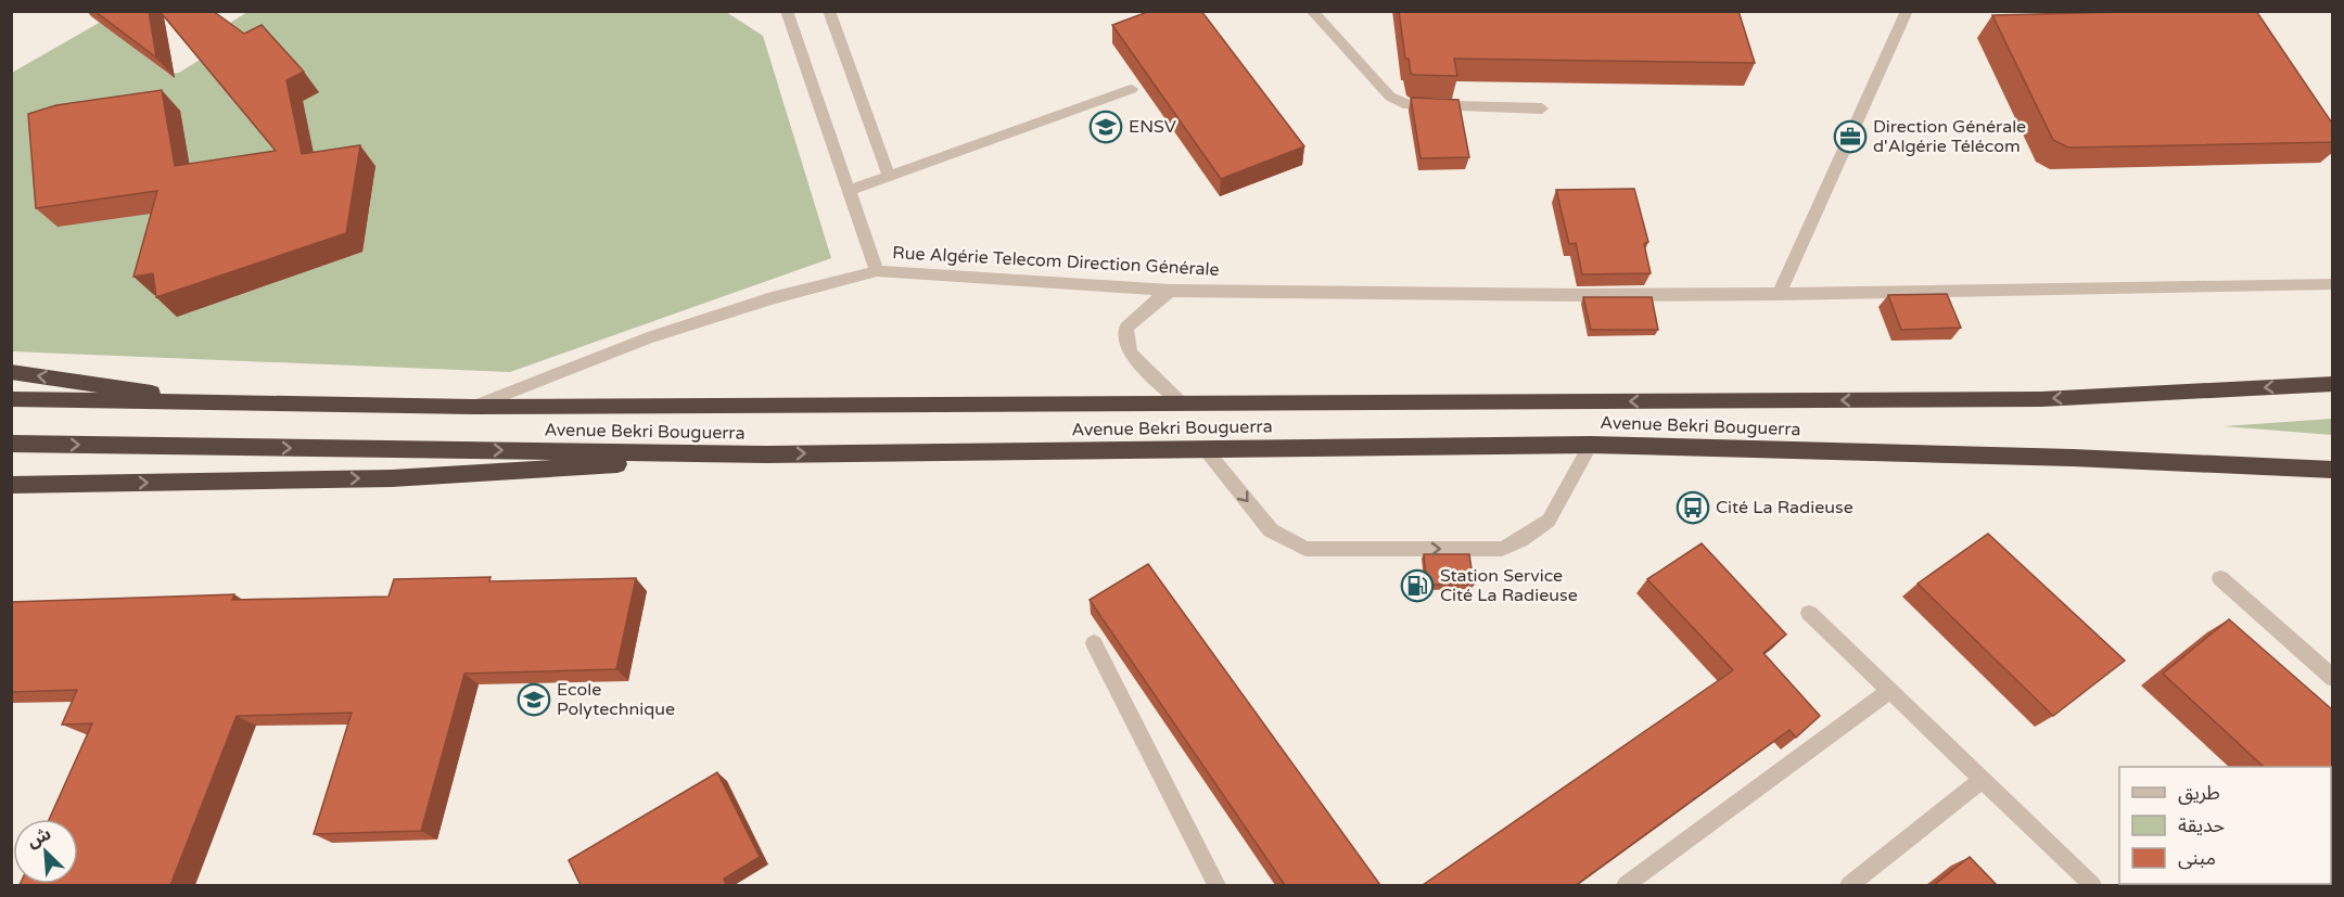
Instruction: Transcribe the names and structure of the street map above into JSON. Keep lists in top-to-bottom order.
{
  "streets": {
    "highway": ["Avenue Bekri Bouguerra"],
    "street": ["Rue Algérie Telecom Direction Générale"]
  },
  "crossings": [
    ["Rue Algérie Telecom Direction Générale", "Avenue Bekri Bouguerra"]
  ],
  "places": {
    "school or university": ["ENSV", "Ecole Polytechnique"],
    "office": ["Direction Générale d'Algérie Télécom"],
    "bus stop": ["Cité La Radieuse"],
    "fuel station": ["Station Service Cité La Radieuse"]
  },
  "legend": ["طريق", "حديقة", "مبنى"],
  "north": "top left"
}
